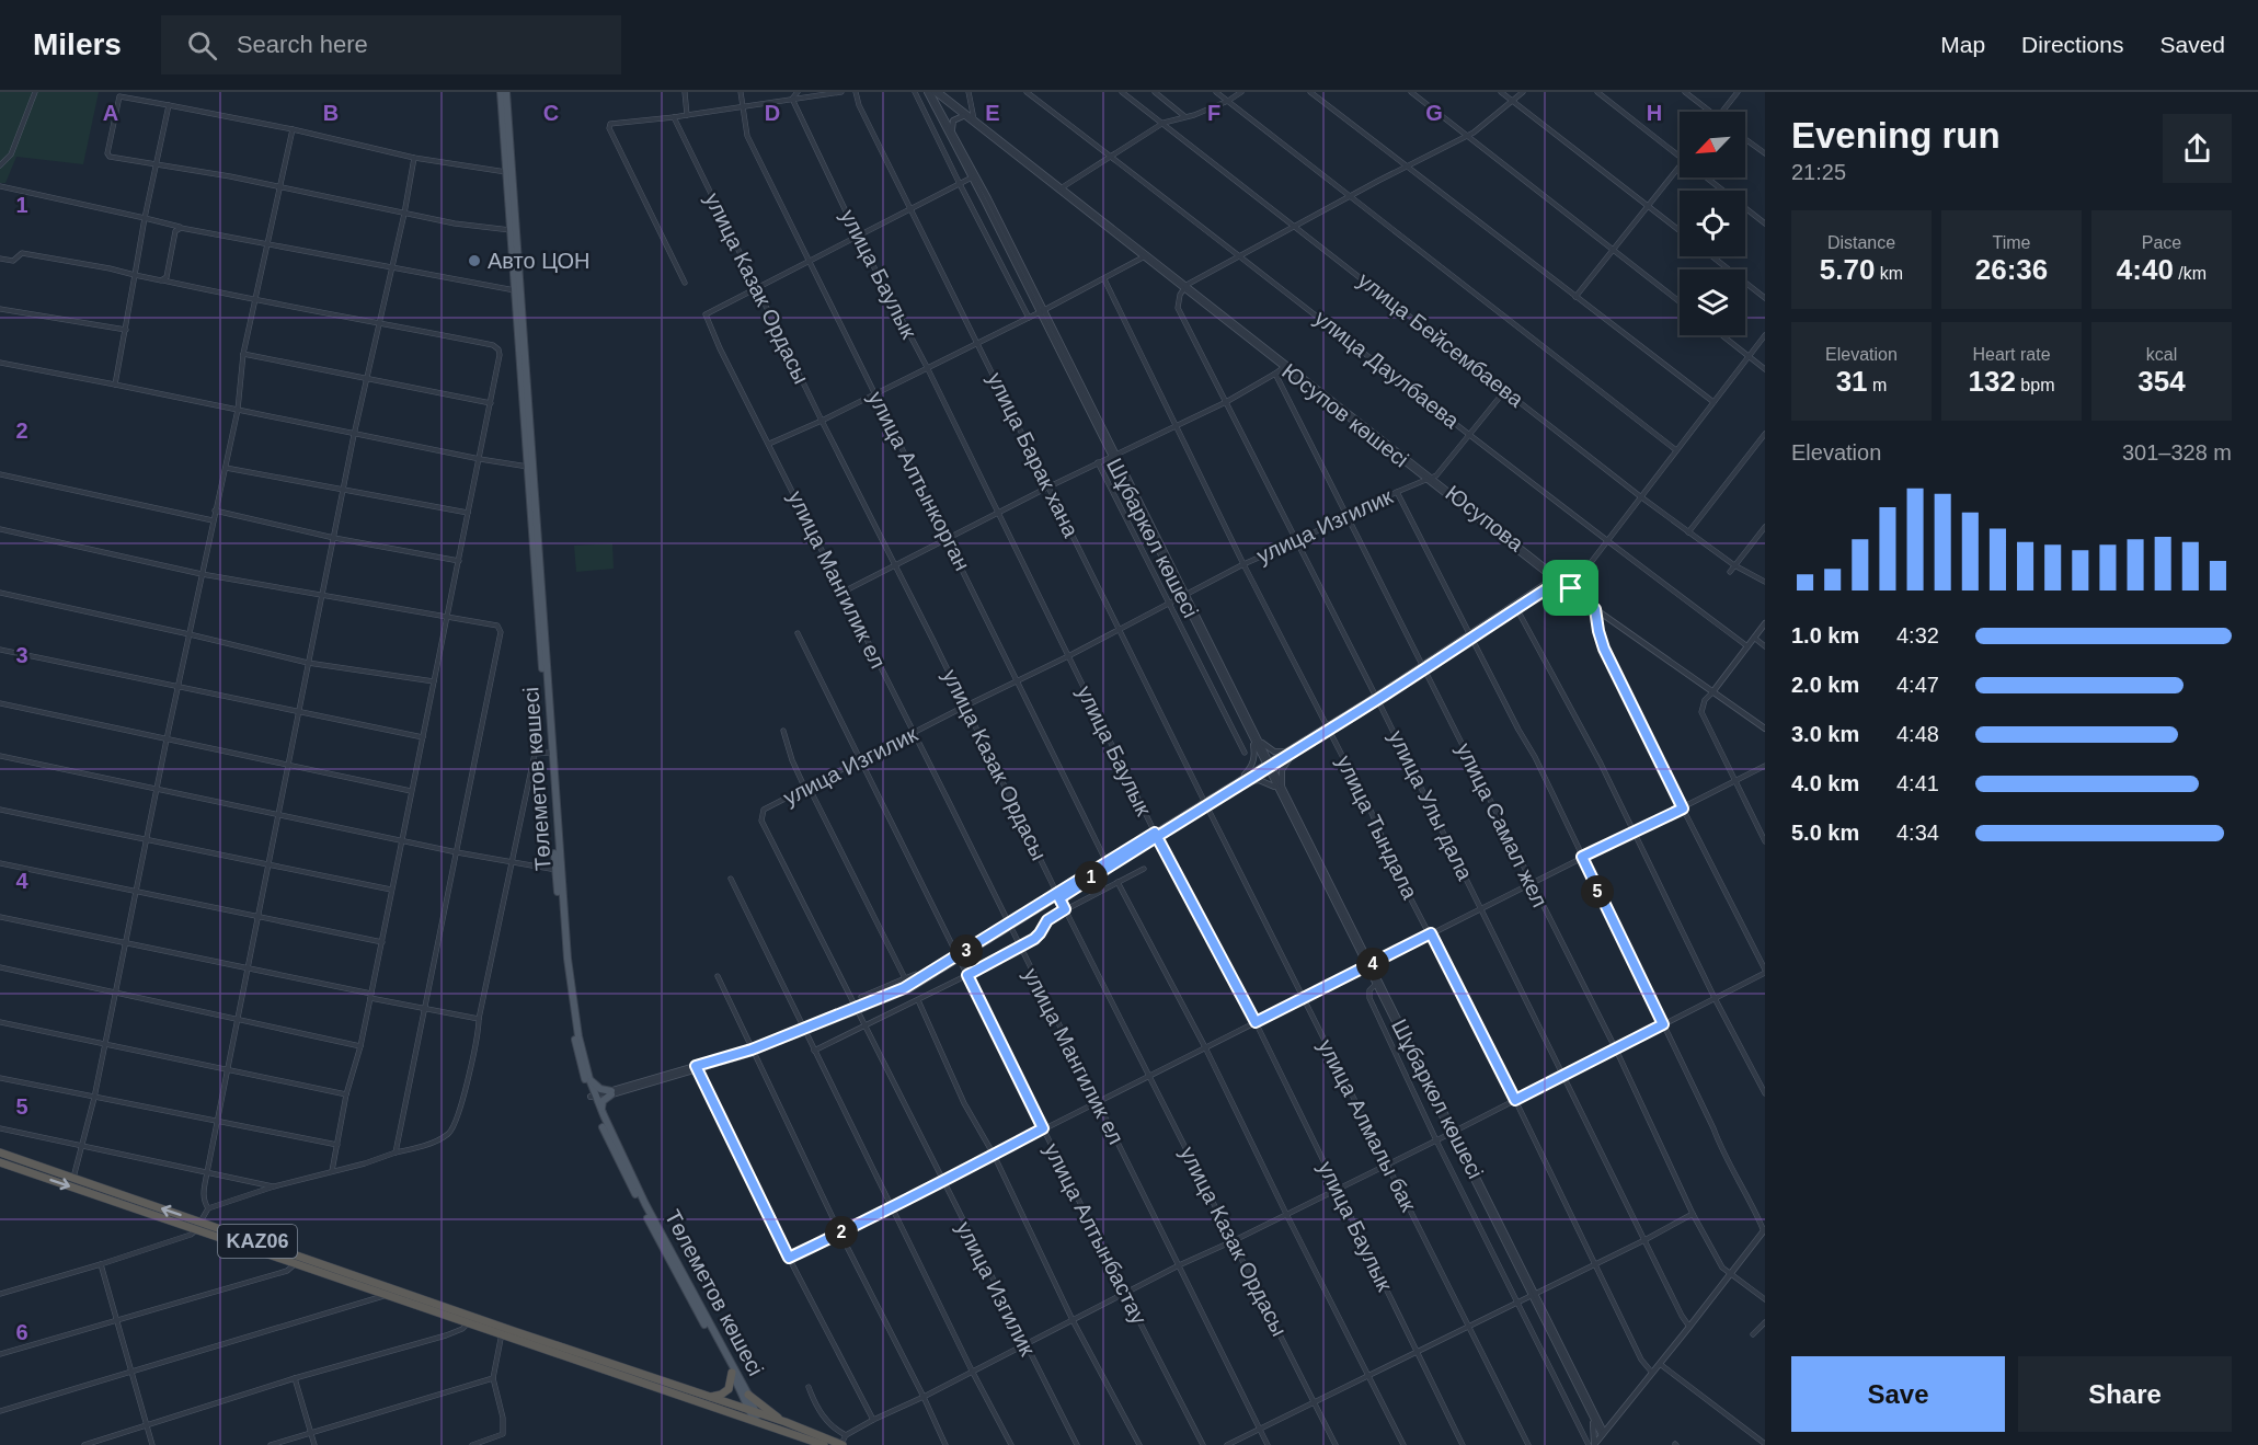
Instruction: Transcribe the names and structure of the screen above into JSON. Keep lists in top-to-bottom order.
{
  "streets": {
    "highway": ["KАZ06"],
    "main road": ["Төлеметов көшесі"],
    "street": [
      "улица Баулык",
      "улица Казак Ордасы",
      "улица Бейсембаева",
      "улица Даулбаева",
      "Юсупов көшесі",
      "улица Барак хана",
      "улица Алтынкорган",
      "Юсупова",
      "улица Изгилик",
      "Шұбаркөл көшесі",
      "улица Мангилик ел",
      "улица Улы дала",
      "улица Самал жел",
      "улица Тындала",
      "улица Алмалы бак",
      "улица Алтынбастау"
    ]
  },
  "crossings": [
    ["улица Баулык", "улица Изгилик"],
    ["улица Казак Ордасы", "улица Изгилик"],
    ["улица Казак Ордасы", "улица Мангилик ел"],
    ["Юсупов көшесі", "Юсупова"],
    ["Юсупов көшесі", "улица Изгилик"],
    ["Юсупов көшесі", "Шұбаркөл көшесі"],
    ["Юсупов көшесі", "улица Улы дала"],
    ["улица Барак хана", "улица Изгилик"],
    ["улица Барак хана", "улица Алмалы бак"],
    ["улица Алтынкорган", "улица Изгилик"],
    ["Юсупова", "улица Изгилик"],
    ["улица Изгилик", "Шұбаркөл көшесі"],
    ["улица Изгилик", "улица Мангилик ел"],
    ["улица Изгилик", "улица Улы дала"],
    ["улица Изгилик", "улица Самал жел"],
    ["улица Изгилик", "улица Тындала"],
    ["улица Изгилик", "улица Алтынбастау"],
    ["Төлеметов көшесі", "KАZ06"]
  ],
  "places": ["Авто ЦОН"],
  "north": "bottom left",
  "page": {
    "header": "Milers",
    "search": "Search here",
    "nav": ["Map", "Directions", "Saved"],
    "heading": ["Evening run", "21:25"],
    "stats": [
      ["Distance", "5.70 km"],
      ["Time", "26:36"],
      ["Pace", "4:40 /km"],
      ["Elevation", "31 m"],
      ["Heart rate", "132 bpm"],
      ["kcal", "354"]
    ],
    "chart": ["Elevation", "301–328 m"],
    "list": [
      {
        "name": "1.0 km",
        "note": "4:32"
      },
      {
        "name": "2.0 km",
        "note": "4:47"
      },
      {
        "name": "3.0 km",
        "note": "4:48"
      },
      {
        "name": "4.0 km",
        "note": "4:41"
      },
      {
        "name": "5.0 km",
        "note": "4:34"
      }
    ],
    "pins": [
      "1",
      "5",
      "3",
      "4",
      "2"
    ],
    "buttons": ["Save", "Share"]
  },
  "grid": {
    "columns": [
      "A",
      "B",
      "C",
      "D",
      "E",
      "F",
      "G",
      "H"
    ],
    "rows": [
      "1",
      "2",
      "3",
      "4",
      "5",
      "6"
    ]
  }
}
